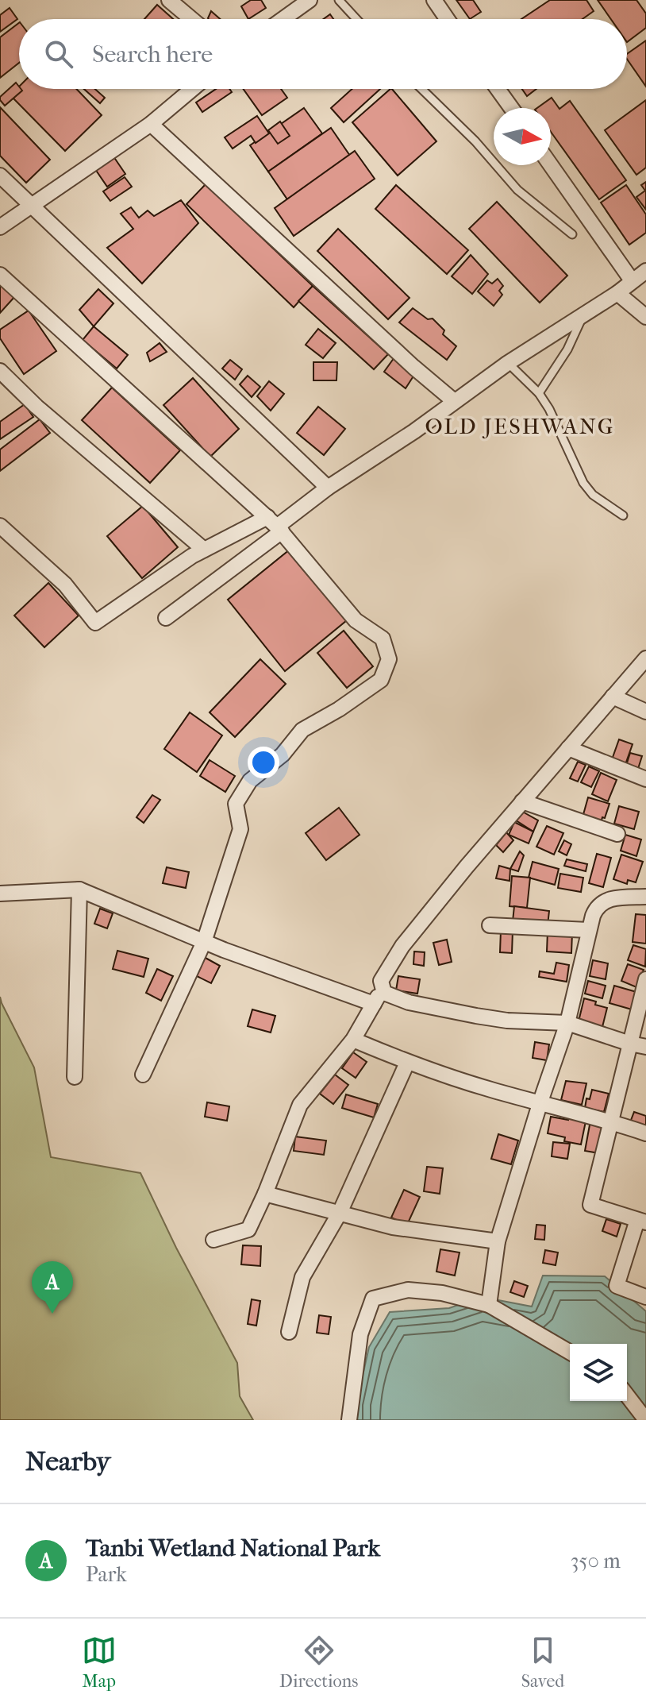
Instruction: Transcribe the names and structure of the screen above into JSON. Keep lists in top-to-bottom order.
{
  "districts": ["OLD JESHWANG"],
  "north": "right",
  "page": {
    "search": "Search here",
    "pins": "A",
    "heading": "Nearby",
    "list": [
      {
        "mark": "A",
        "name": "Tanbi Wetland National Park",
        "note": "Park",
        "value": "350 m"
      }
    ],
    "nav": ["Map", "Directions", "Saved"]
  }
}
